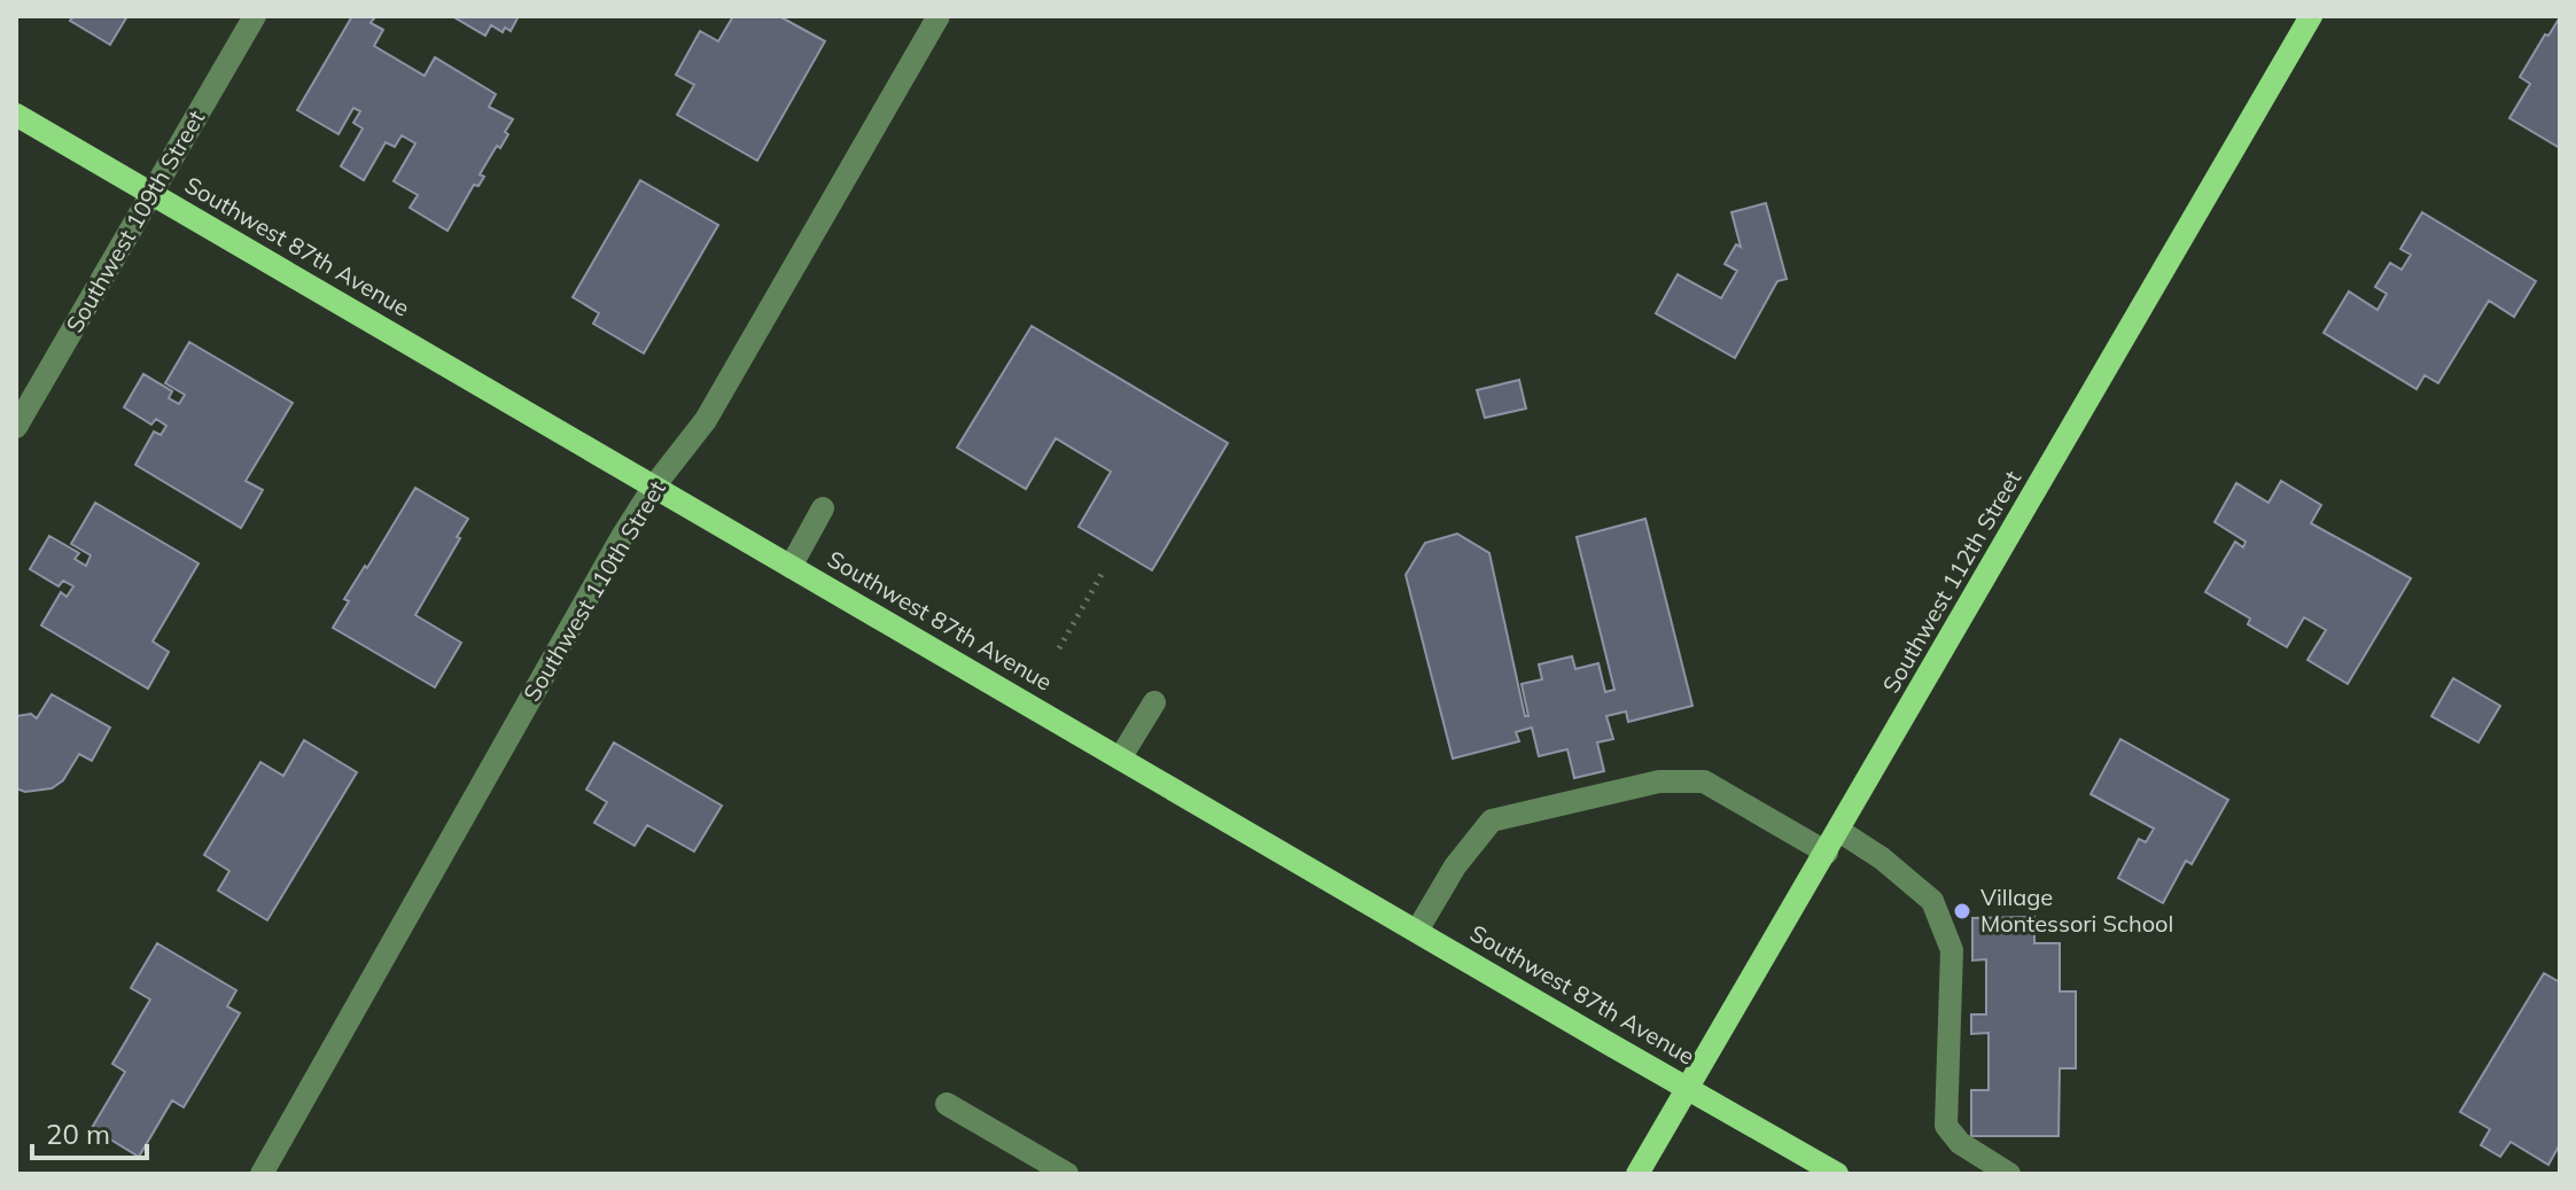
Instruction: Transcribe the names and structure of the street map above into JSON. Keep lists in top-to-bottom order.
{
  "streets": {
    "main road": ["Southwest 87th Avenue", "Southwest 112th Street"],
    "street": ["Southwest 109th Street", "Southwest 110th Street"]
  },
  "crossings": [
    ["Southwest 109th Street", "Southwest 87th Avenue"],
    ["Southwest 87th Avenue", "Southwest 112th Street"],
    ["Southwest 87th Avenue", "Southwest 110th Street"]
  ],
  "places": ["Village Montessori School"],
  "scale_bar": "20 m"
}
